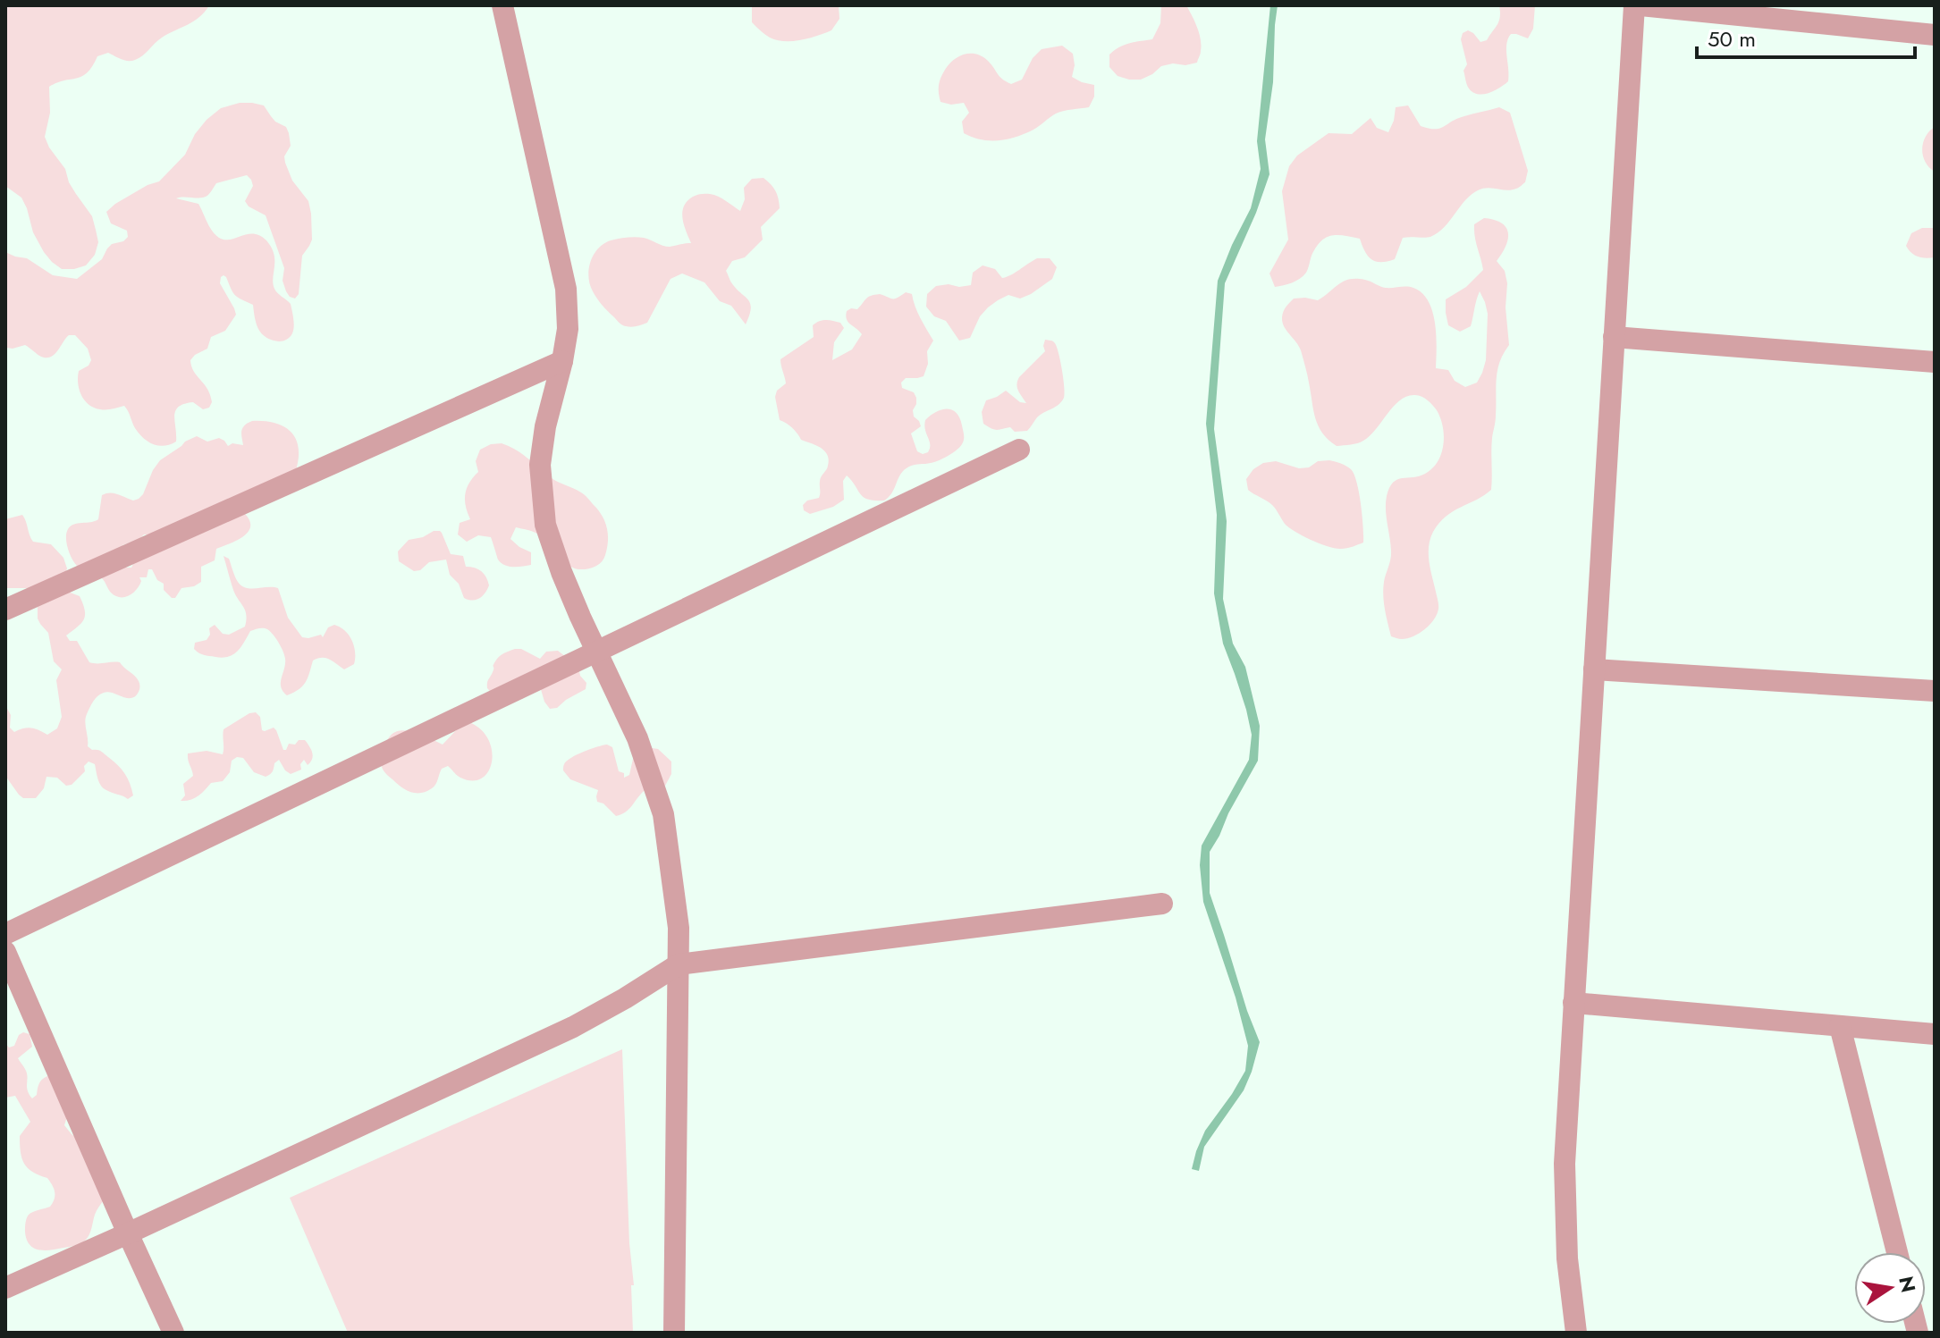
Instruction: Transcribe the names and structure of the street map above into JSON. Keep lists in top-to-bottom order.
{
  "scale_bar": "50 m",
  "north": "right"
}
